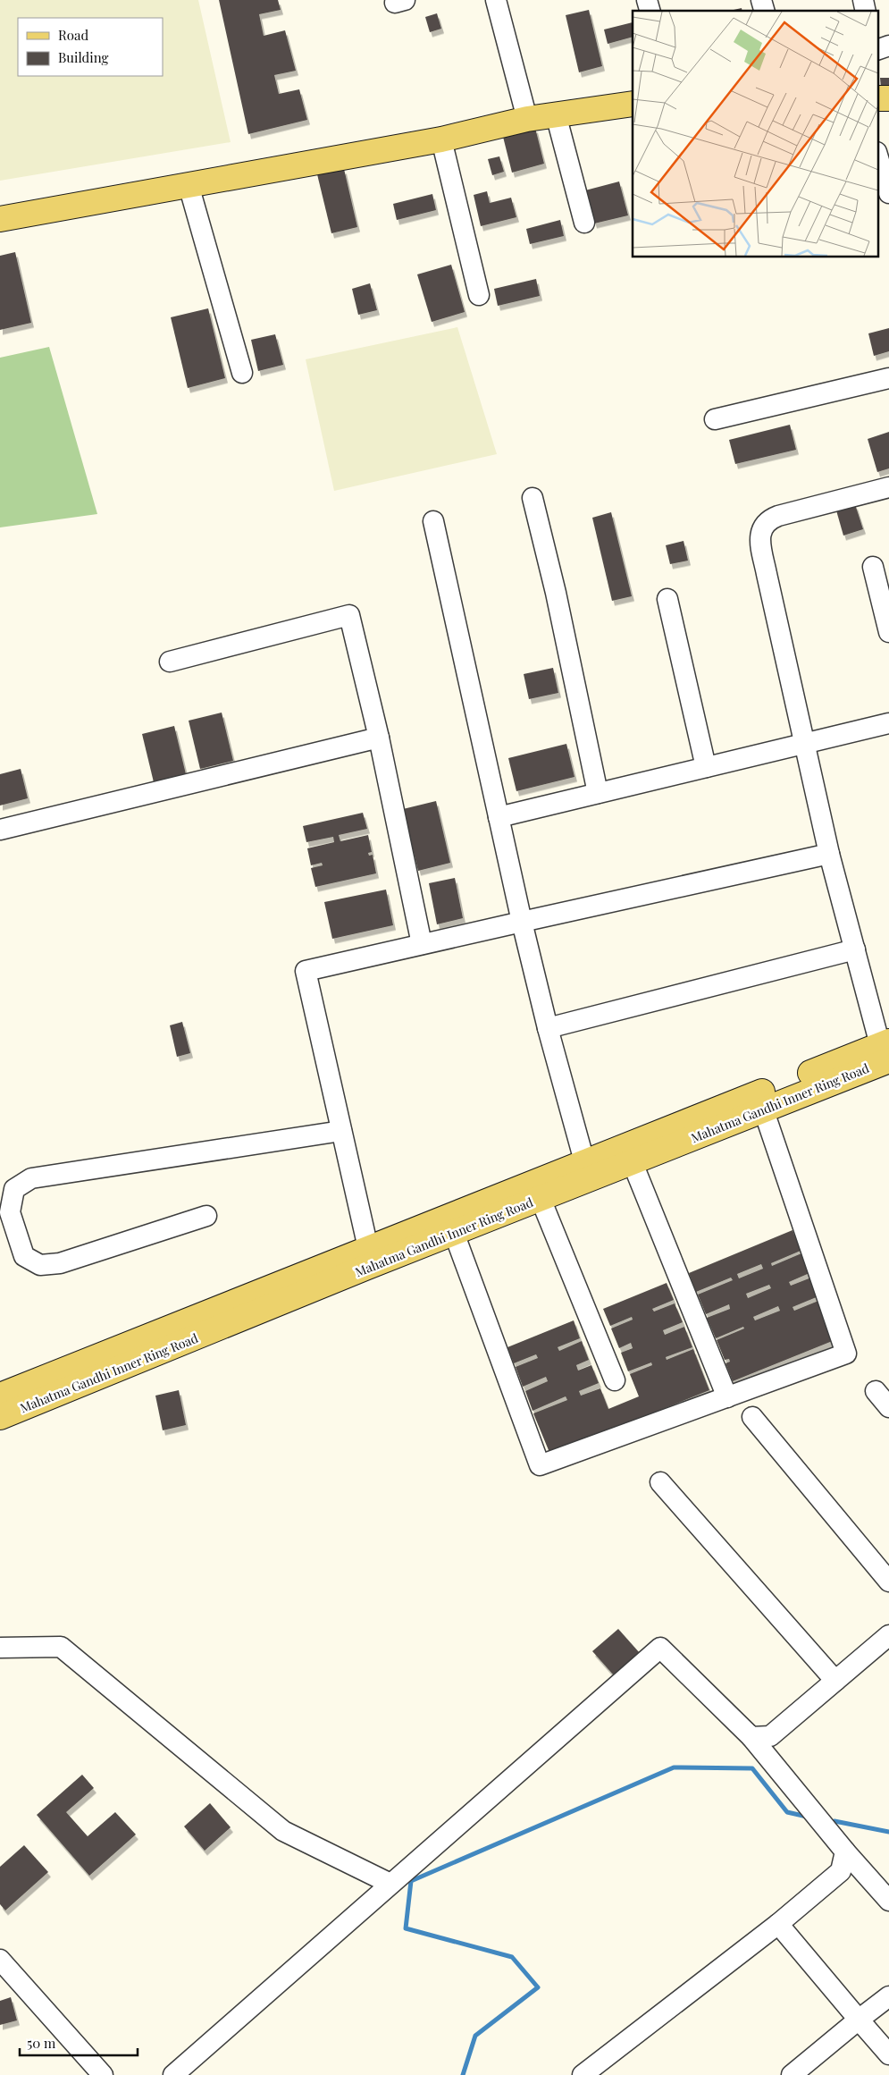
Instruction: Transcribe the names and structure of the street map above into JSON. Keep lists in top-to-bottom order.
{
  "streets": {
    "main road": ["Mahatma Gandhi Inner Ring Road"]
  },
  "legend": ["Road", "Building"],
  "scale_bar": "50 m"
}
